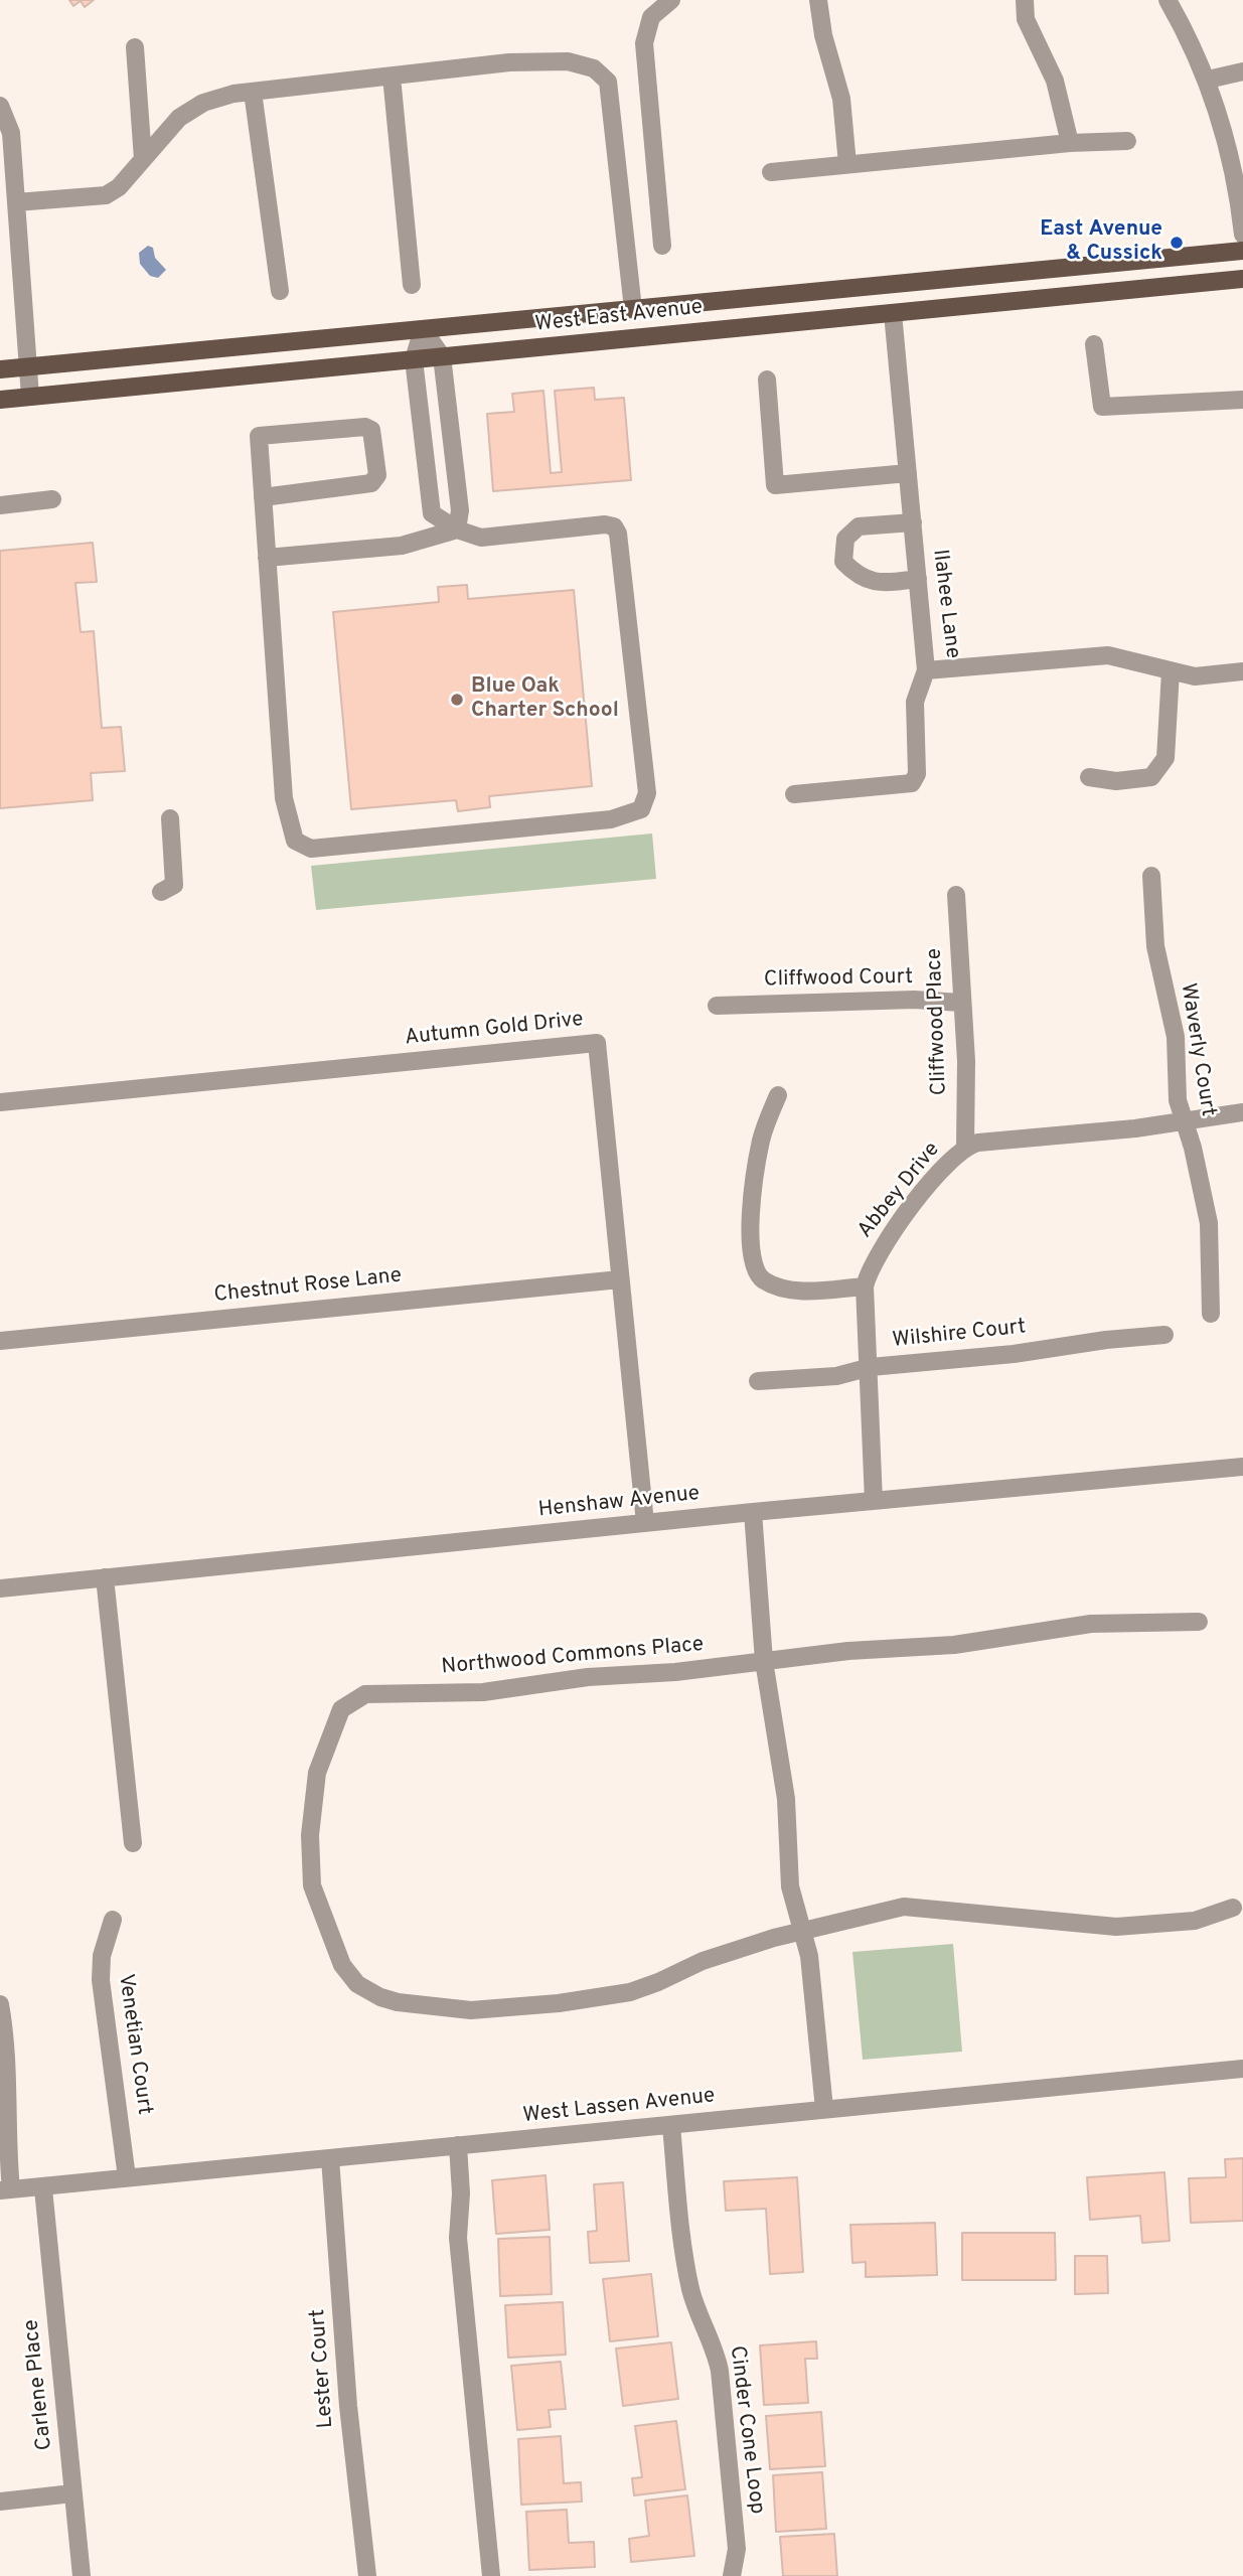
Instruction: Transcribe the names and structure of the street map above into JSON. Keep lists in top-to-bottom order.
{
  "streets": {
    "main road": ["West East Avenue"],
    "street": [
      "Ilahee Lane",
      "Cliffwood Court",
      "Cliffwood Place",
      "Autumn Gold Drive",
      "Waverly Court",
      "Abbey Drive",
      "Chestnut Rose Lane",
      "Wilshire Court",
      "Henshaw Avenue",
      "Northwood Commons Place",
      "Venetian Court",
      "West Lassen Avenue",
      "Lester Court",
      "Carlene Place",
      "Cinder Cone Loop"
    ]
  },
  "crossings": [
    ["West East Avenue", "Ilahee Lane"],
    ["Cliffwood Court", "Cliffwood Place"],
    ["Cliffwood Place", "Abbey Drive"],
    ["Autumn Gold Drive", "Chestnut Rose Lane"],
    ["Autumn Gold Drive", "Henshaw Avenue"],
    ["Waverly Court", "Abbey Drive"],
    ["Abbey Drive", "Wilshire Court"],
    ["Abbey Drive", "Henshaw Avenue"],
    ["Venetian Court", "West Lassen Avenue"],
    ["West Lassen Avenue", "Lester Court"],
    ["West Lassen Avenue", "Carlene Place"],
    ["West Lassen Avenue", "Cinder Cone Loop"]
  ],
  "places": ["East Avenue & Cussick", "Blue Oak Charter School"]
}
